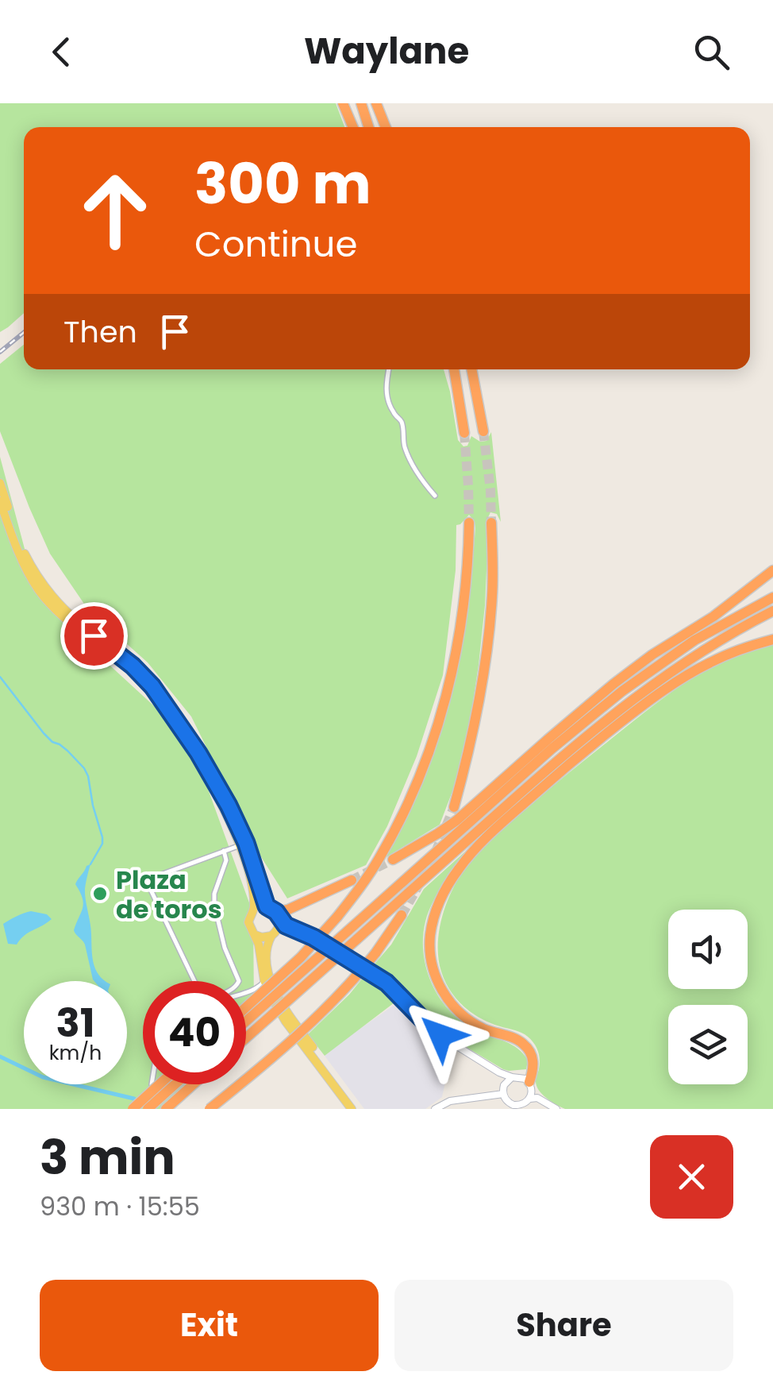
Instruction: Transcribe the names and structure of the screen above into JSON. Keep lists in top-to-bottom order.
{
  "places": ["Plaza de toros"],
  "page": {
    "header": "Waylane",
    "turn": ["300 m", "Continue"],
    "then": "Then",
    "speed": "31 km/h",
    "limit": "40",
    "heading": ["3 min", "930 m · 15:55"],
    "buttons": ["Exit", "Share"]
  }
}
